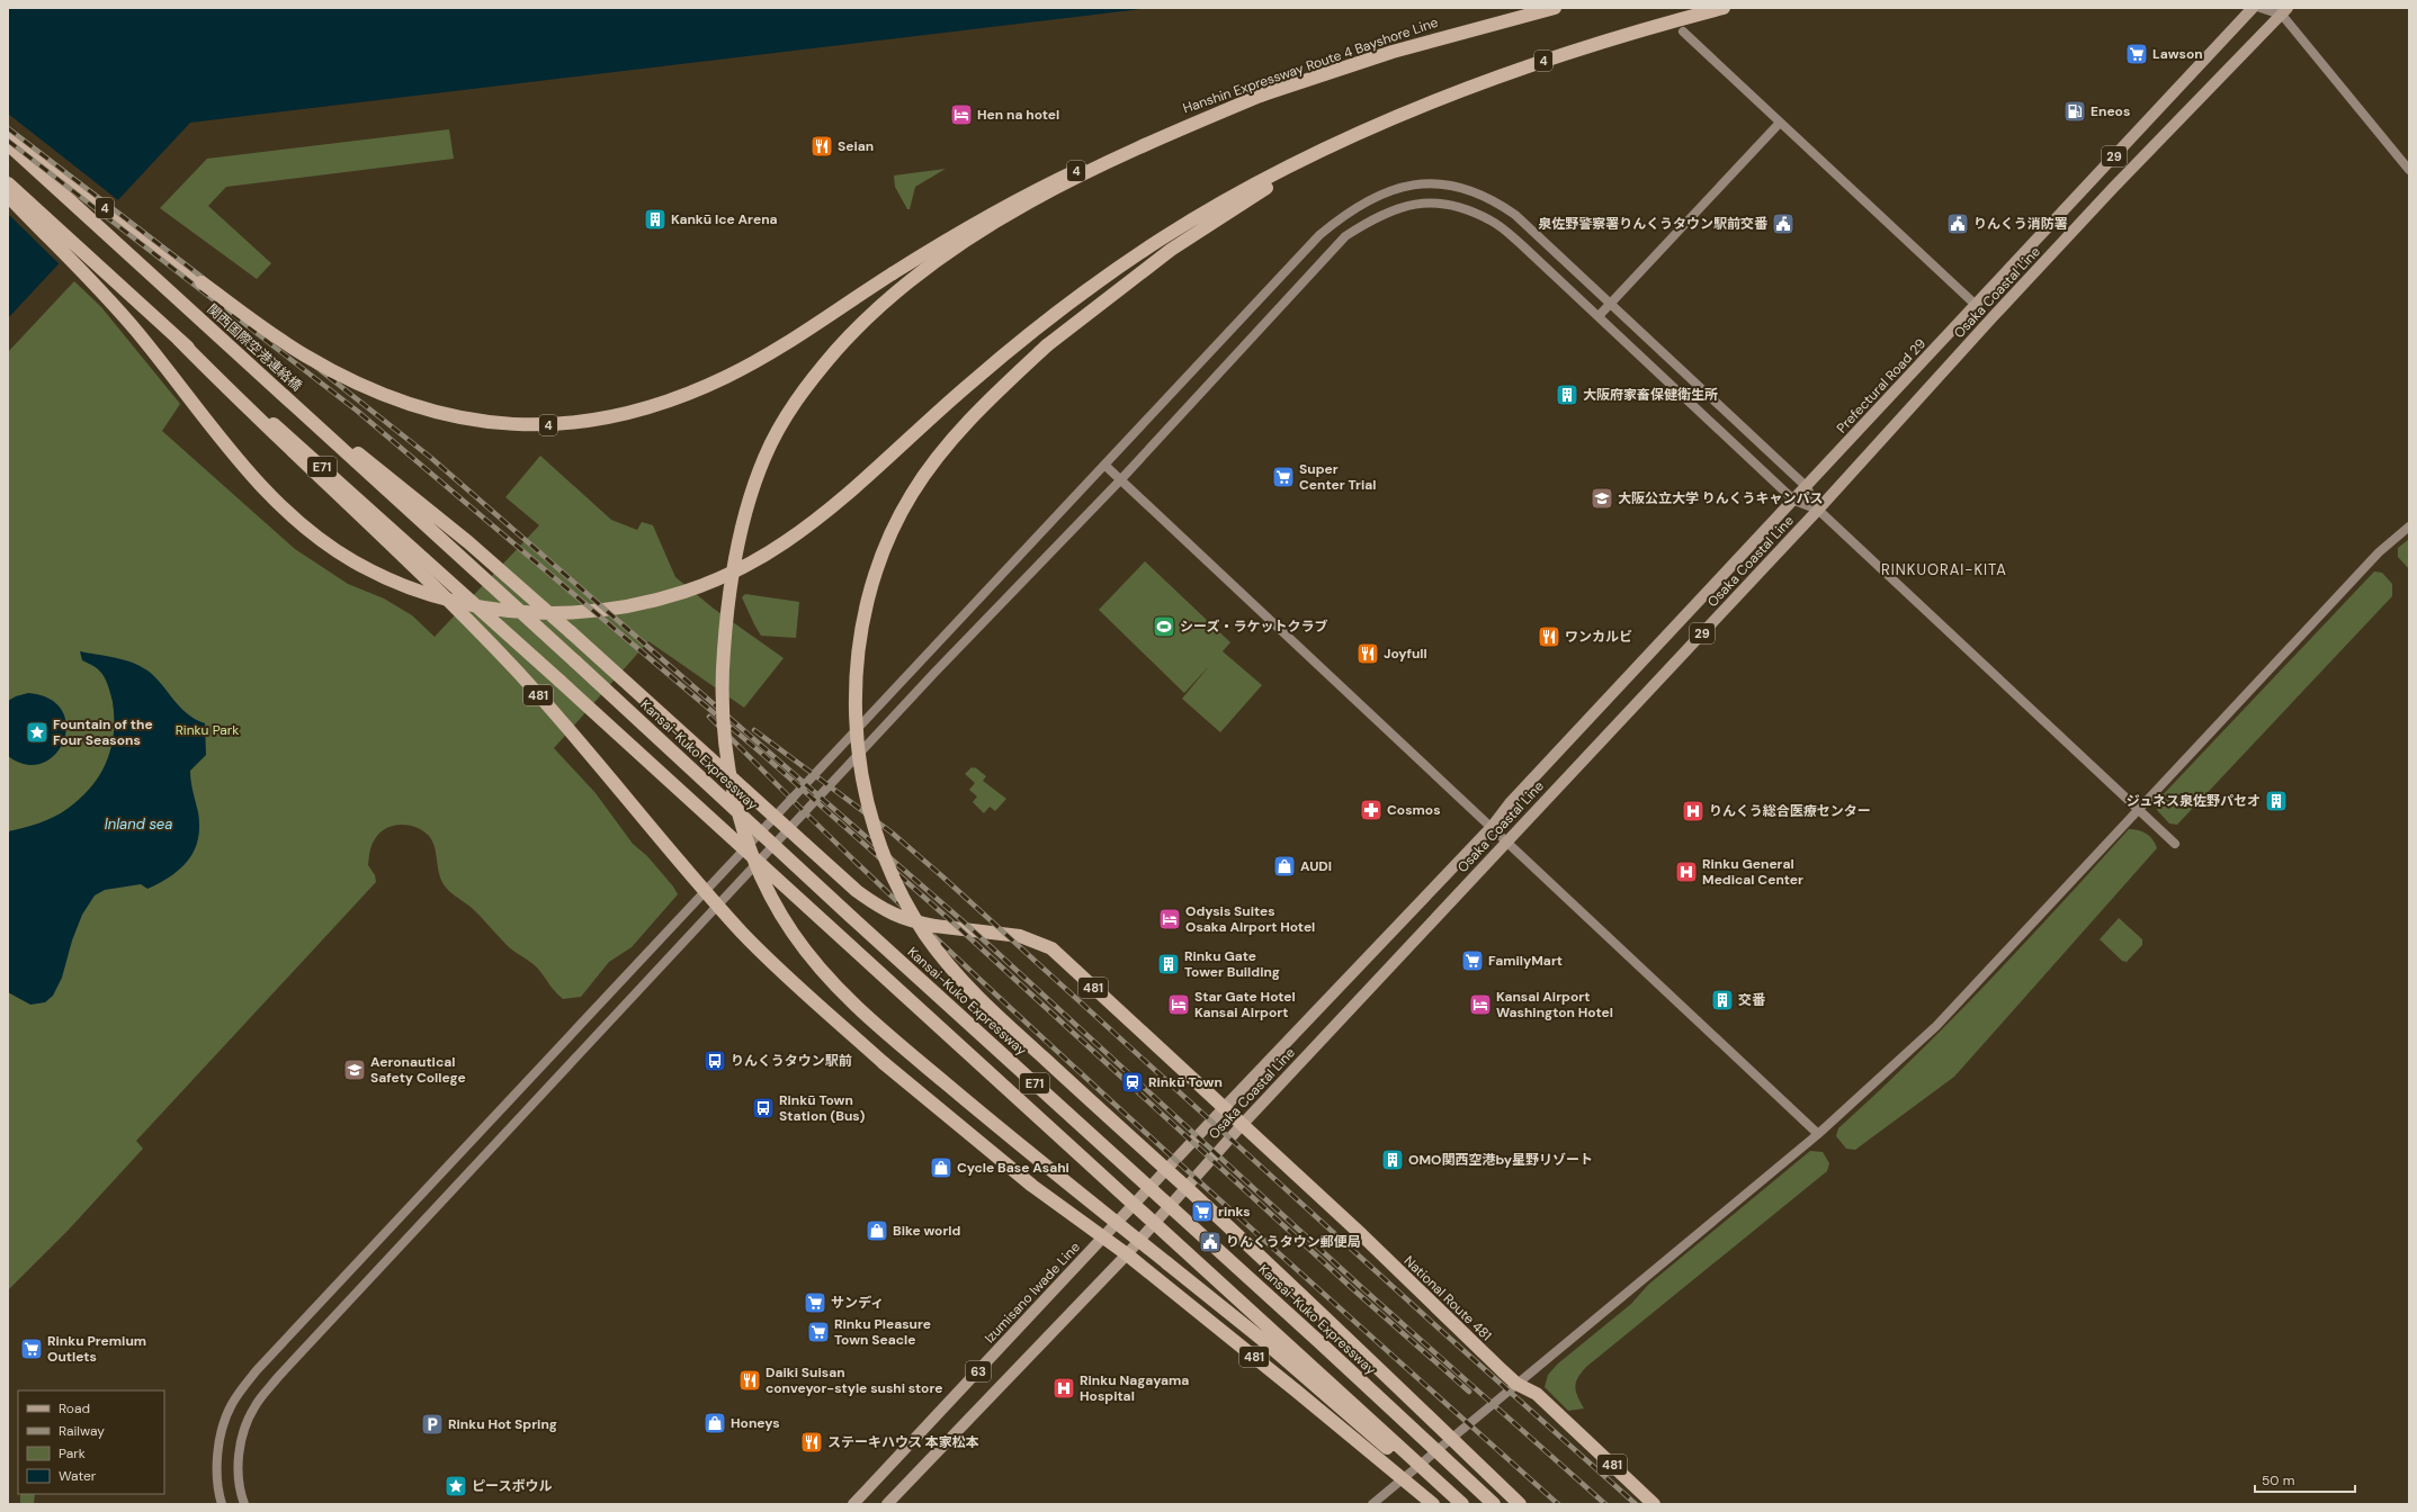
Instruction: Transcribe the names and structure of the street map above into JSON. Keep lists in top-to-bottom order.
{
  "streets": {
    "highway": [
      "4",
      "Hanshin Expressway Route 4 Bayshore Line",
      "関西国際空港連絡橋",
      "E71",
      "481",
      "Kansai-Kuko Expressway",
      "National Route 481"
    ],
    "main road": [
      "29",
      "Osaka Coastal Line",
      "Prefectural Road 29",
      "Izumisano Iwade Line",
      "63"
    ]
  },
  "crossings": [
    ["Osaka Coastal Line", "Prefectural Road 29"],
    ["Osaka Coastal Line", "481"],
    ["Osaka Coastal Line", "Izumisano Iwade Line"],
    ["Osaka Coastal Line", "National Route 481"],
    ["Osaka Coastal Line", "63"],
    ["関西国際空港連絡橋", "481"],
    ["関西国際空港連絡橋", "Kansai-Kuko Expressway"],
    ["E71", "481"],
    ["481", "Izumisano Iwade Line"],
    ["481", "National Route 481"],
    ["481", "63"]
  ],
  "districts": ["RINKUORAI-KITA"],
  "water": ["Inland sea"],
  "parks": ["Rinku Park"],
  "places": {
    "supermarket": [
      "Lawson",
      "Super Center Trial",
      "FamilyMart",
      "rinks",
      "サンディ",
      "Rinku Pleasure Town Seacle",
      "Rinku Premium Outlets"
    ],
    "fuel station": ["Eneos"],
    "hotel": [
      "Hen na hotel",
      "Odysis Suites Osaka Airport Hotel",
      "Star Gate Hotel Kansai Airport",
      "Kansai Airport Washington Hotel"
    ],
    "restaurant": [
      "Seian",
      "ワンカルビ",
      "Joyfull",
      "Daiki Suisan conveyor-style sushi store",
      "ステーキハウス 本家松本"
    ],
    "building": [
      "Kankū Ice Arena",
      "大阪府家畜保健衛生所",
      "ジュネス泉佐野パセオ",
      "Rinku Gate Tower Building",
      "交番",
      "OMO関西空港by星野リゾート"
    ],
    "public building": ["泉佐野警察署りんくうタウン駅前交番", "りんくう消防署", "りんくうタウン郵便局"],
    "school or university": ["大阪公立大学 りんくうキャンパス", "Aeronautical Safety College"],
    "sports": ["シーズ・ラケットクラブ"],
    "place": ["Fountain of the Four Seasons", "ピースボウル"],
    "pharmacy": ["Cosmos"],
    "hospital": ["りんくう総合医療センター", "Rinku General Medical Center", "Rinku Nagayama Hospital"],
    "shop": [
      "AUDI",
      "Cycle Base Asahi",
      "Bike world",
      "Honeys"
    ],
    "bus stop": ["りんくうタウン駅前", "Rinkū Town Station (Bus)"],
    "station": ["Rinkū Town"],
    "parking": ["Rinku Hot Spring"]
  },
  "legend": [
    "Road",
    "Railway",
    "Park",
    "Water"
  ],
  "scale_bar": "50 m"
}
